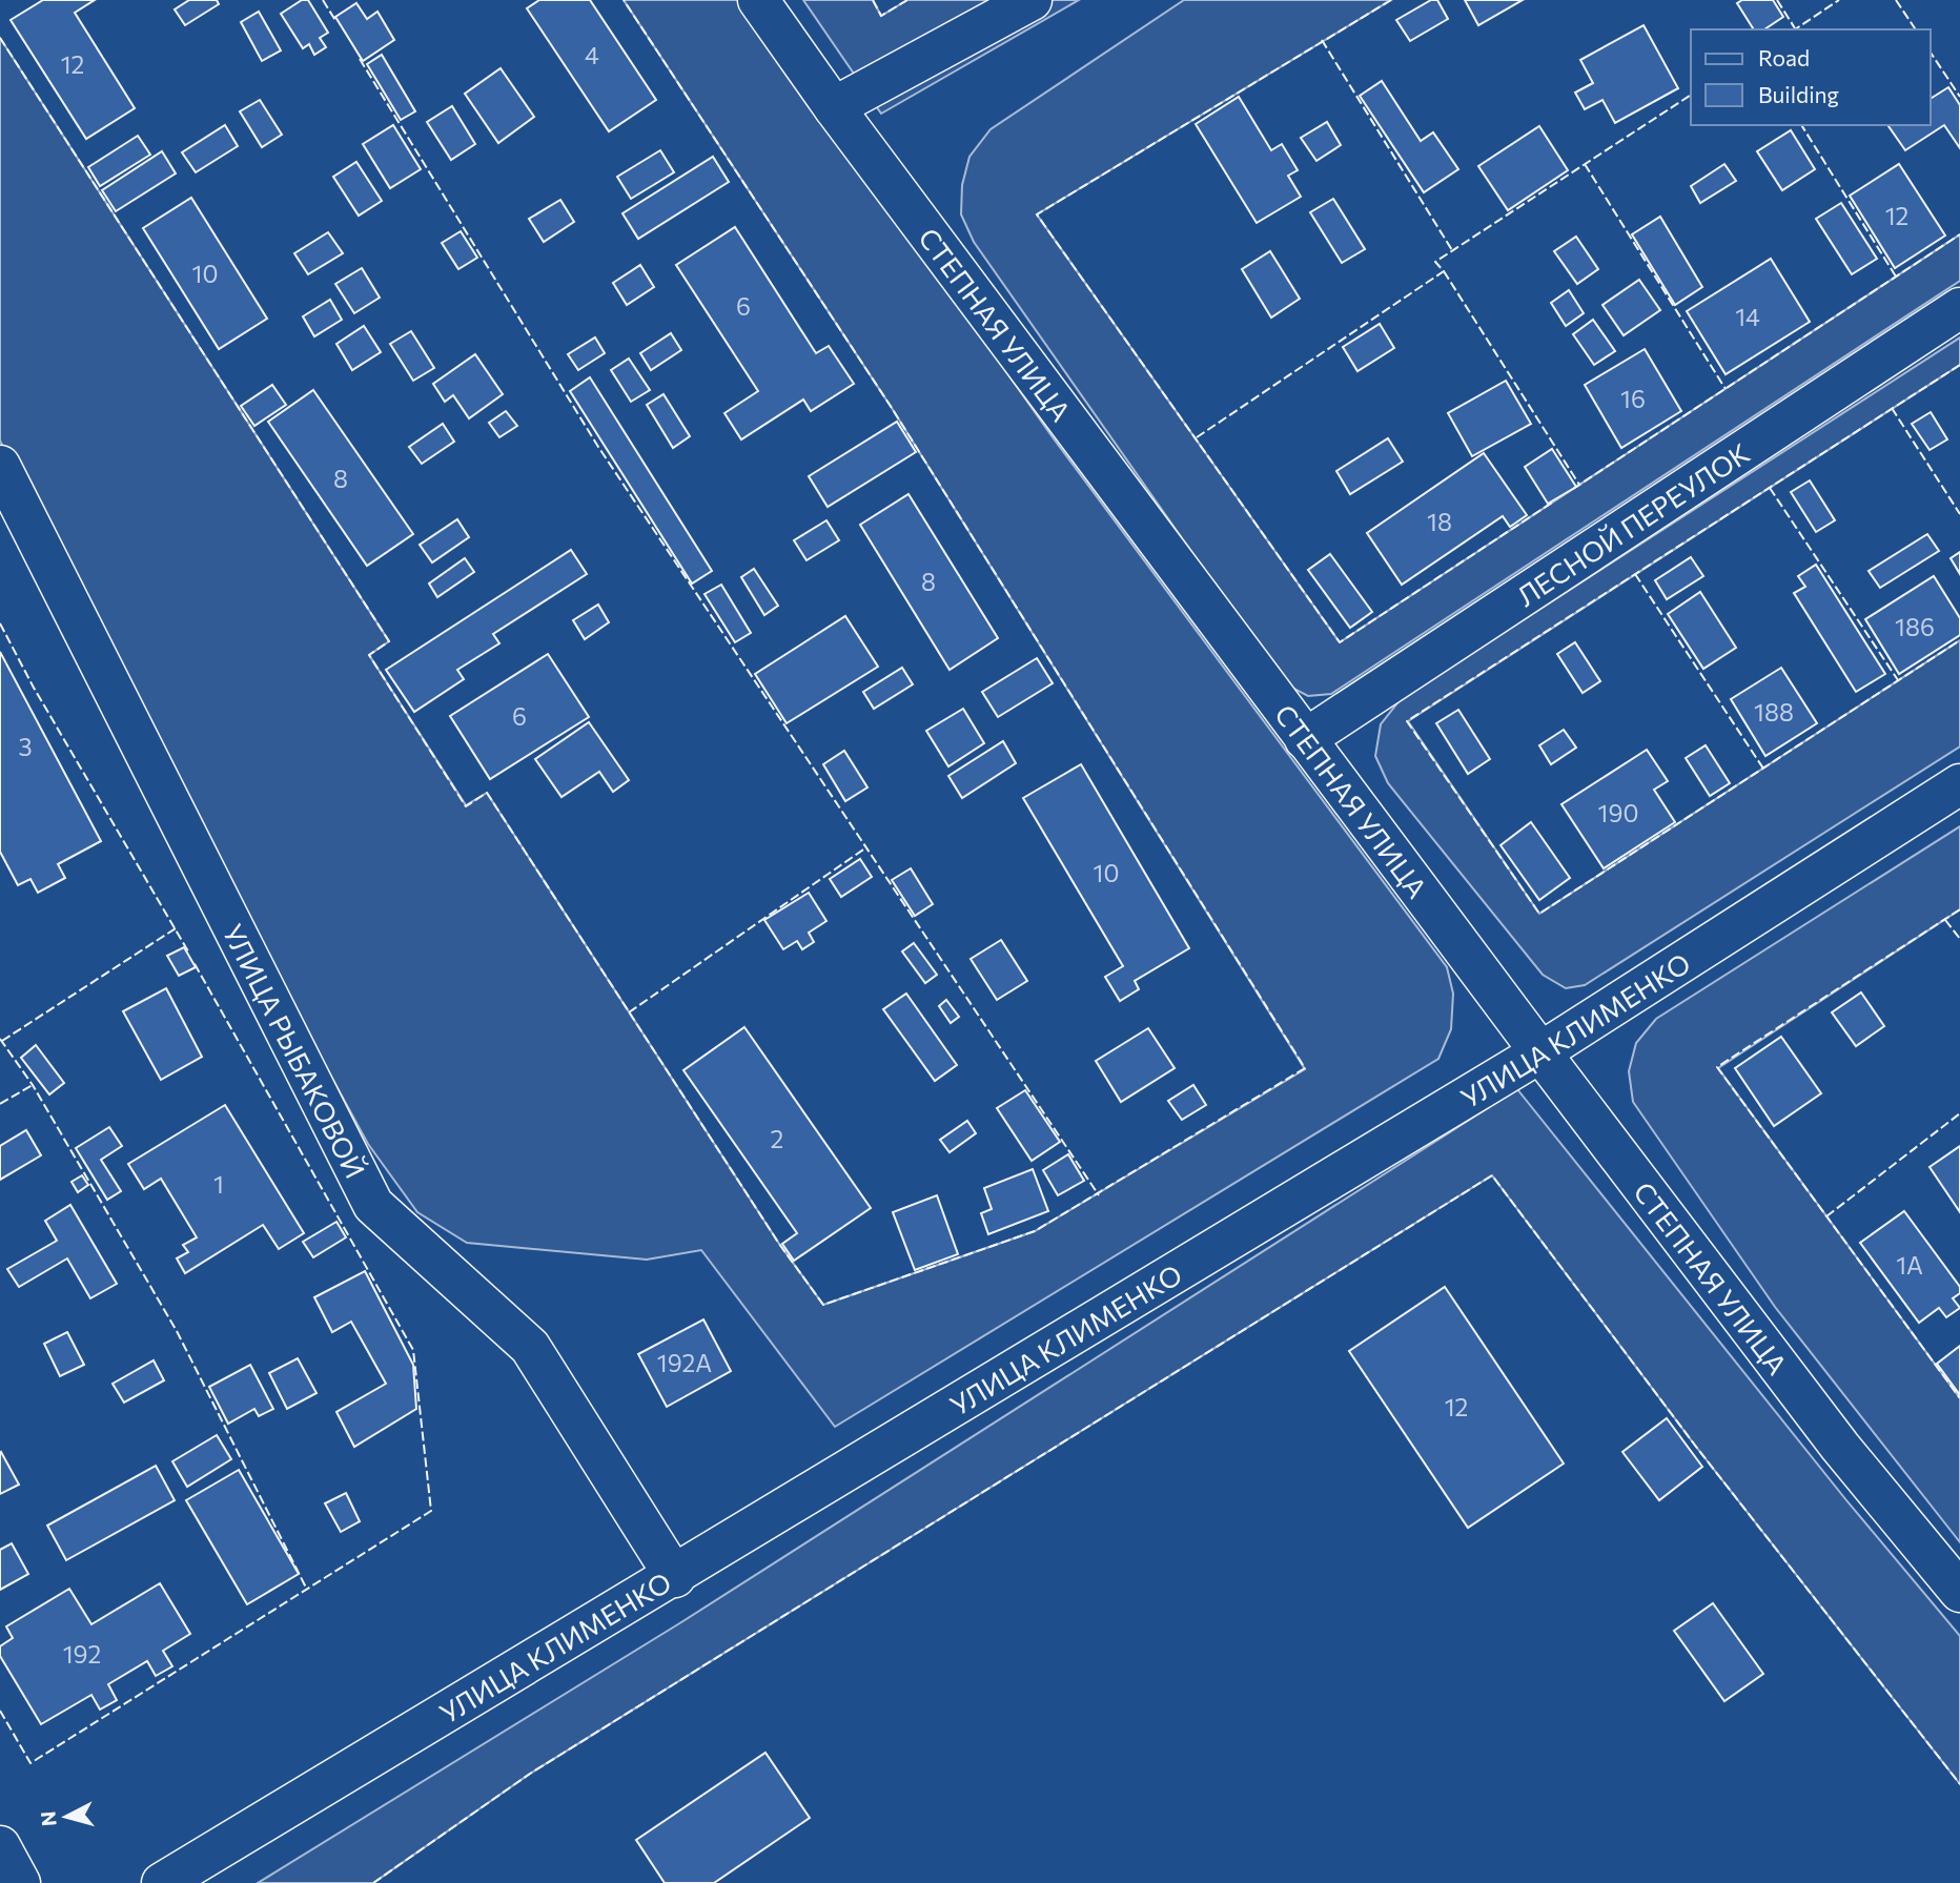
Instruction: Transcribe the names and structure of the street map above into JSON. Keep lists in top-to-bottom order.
{
  "streets": {
    "street": [
      "СТЕПНАЯ УЛИЦА",
      "ЛЕСНОЙ ПЕРЕУЛОК",
      "УЛИЦА КЛИМЕНКО",
      "УЛИЦА РЫБАКОВОЙ"
    ]
  },
  "crossings": [
    ["СТЕПНАЯ УЛИЦА", "ЛЕСНОЙ ПЕРЕУЛОК"],
    ["СТЕПНАЯ УЛИЦА", "УЛИЦА КЛИМЕНКО"],
    ["УЛИЦА КЛИМЕНКО", "УЛИЦА РЫБАКОВОЙ"]
  ],
  "house_numbers": [
    "4",
    "12",
    "12",
    "10",
    "6",
    "14",
    "16",
    "8",
    "18",
    "8",
    "186",
    "188",
    "6",
    "3",
    "190",
    "10",
    "2",
    "1",
    "1А",
    "192А",
    "12",
    "192"
  ],
  "legend": ["Road", "Building"],
  "north": "left"
}
